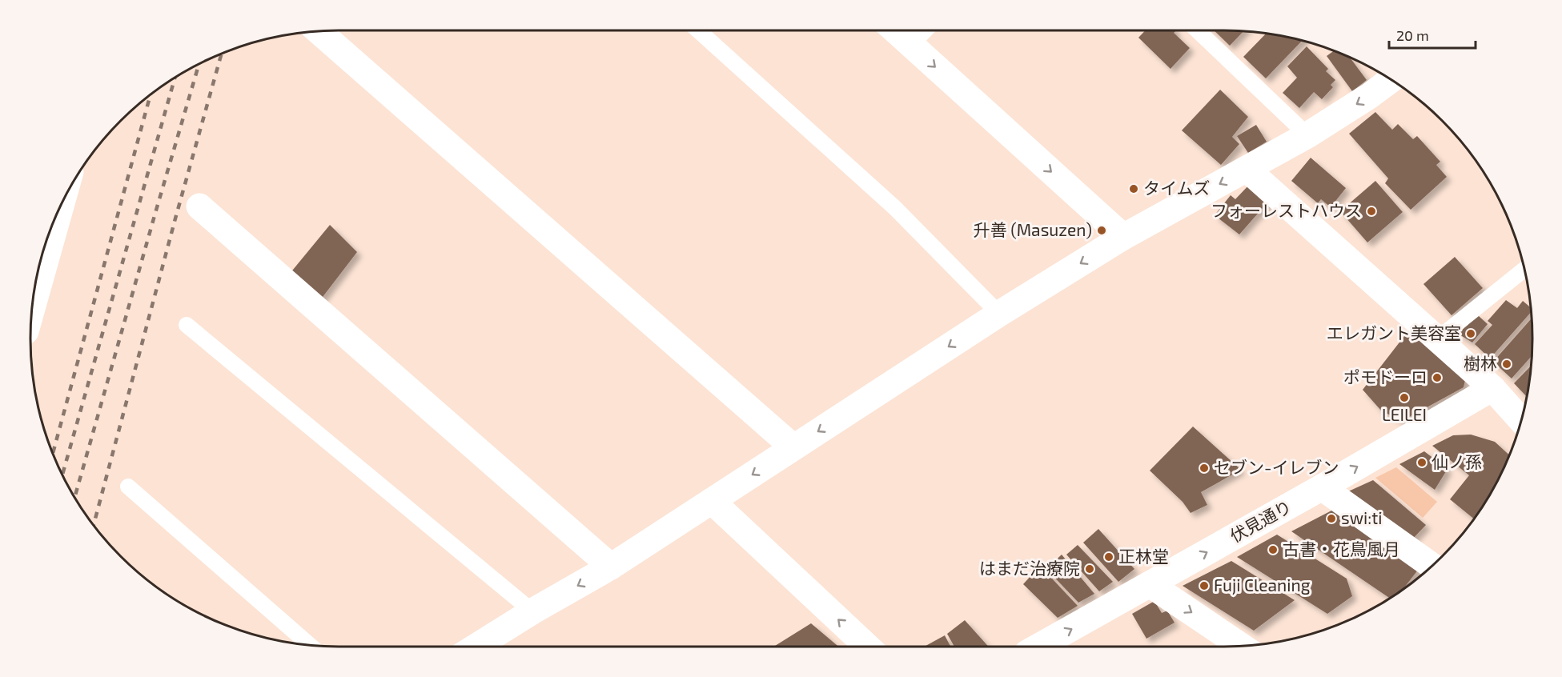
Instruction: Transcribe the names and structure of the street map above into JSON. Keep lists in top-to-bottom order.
{
  "streets": {
    "street": ["伏見通り"]
  },
  "one_way": ["伏見通り"],
  "places": [
    "タイムズ",
    "フォーレストハウス",
    "升善 (Masuzen)",
    "エレガント美容室",
    "樹林",
    "ポモドーロ",
    "LEILEI",
    "仙ノ孫",
    "セブン-イレブン",
    "swi:ti",
    "古書・花鳥風月",
    "正林堂",
    "はまだ治療院",
    "Fuji Cleaning"
  ],
  "scale_bar": "20 m"
}
